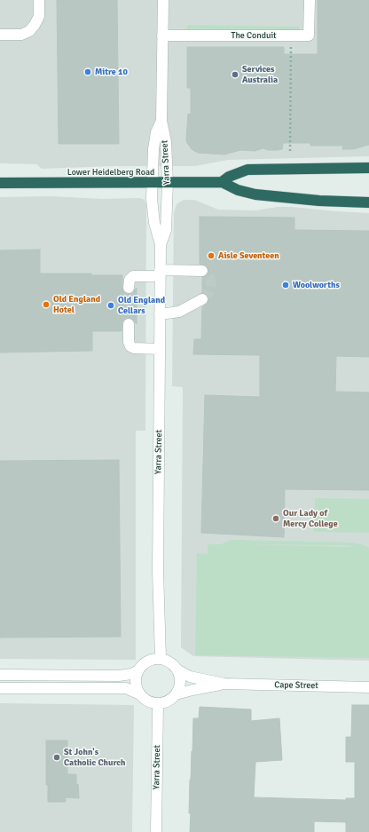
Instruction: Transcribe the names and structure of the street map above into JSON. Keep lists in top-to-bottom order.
{
  "streets": {
    "highway": ["Lower Heidelberg Road"],
    "street": ["The Conduit", "Yarra Street", "Cape Street"]
  },
  "crossings": [
    ["The Conduit", "Yarra Street"],
    ["Yarra Street", "Lower Heidelberg Road"],
    ["Yarra Street", "Cape Street"]
  ],
  "places": [
    "Mitre 10",
    "Services Australia",
    "Aisle Seventeen",
    "Woolworths",
    "Old England Hotel",
    "Old England Cellars",
    "Our Lady of Mercy College",
    "St John's Catholic Church"
  ]
}
